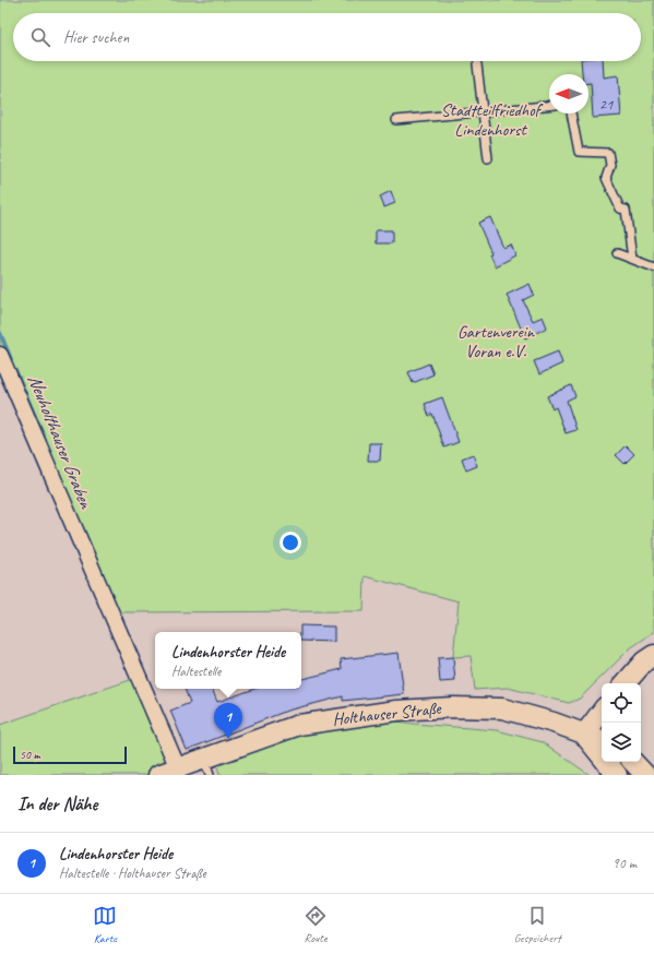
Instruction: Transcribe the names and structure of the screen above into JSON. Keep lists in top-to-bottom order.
{
  "streets": {
    "street": ["Holthauser Straße"]
  },
  "water": ["Neuholthauser Graben"],
  "parks": ["Stadtteilfriedhof Lindenhorst", "Gartenverein Voran e.V."],
  "house_numbers": ["21"],
  "scale_bar": "50 m",
  "north": "left",
  "page": {
    "search": "Hier suchen",
    "popup": ["Lindenhorster Heide", "Haltestelle"],
    "pins": "1",
    "scale": "50 m",
    "heading": "In der Nähe",
    "list": [
      {
        "mark": "1",
        "name": "Lindenhorster Heide",
        "note": "Haltestelle · Holthauser Straße",
        "value": "90 m"
      }
    ],
    "nav": ["Karte", "Route", "Gespeichert"]
  }
}
